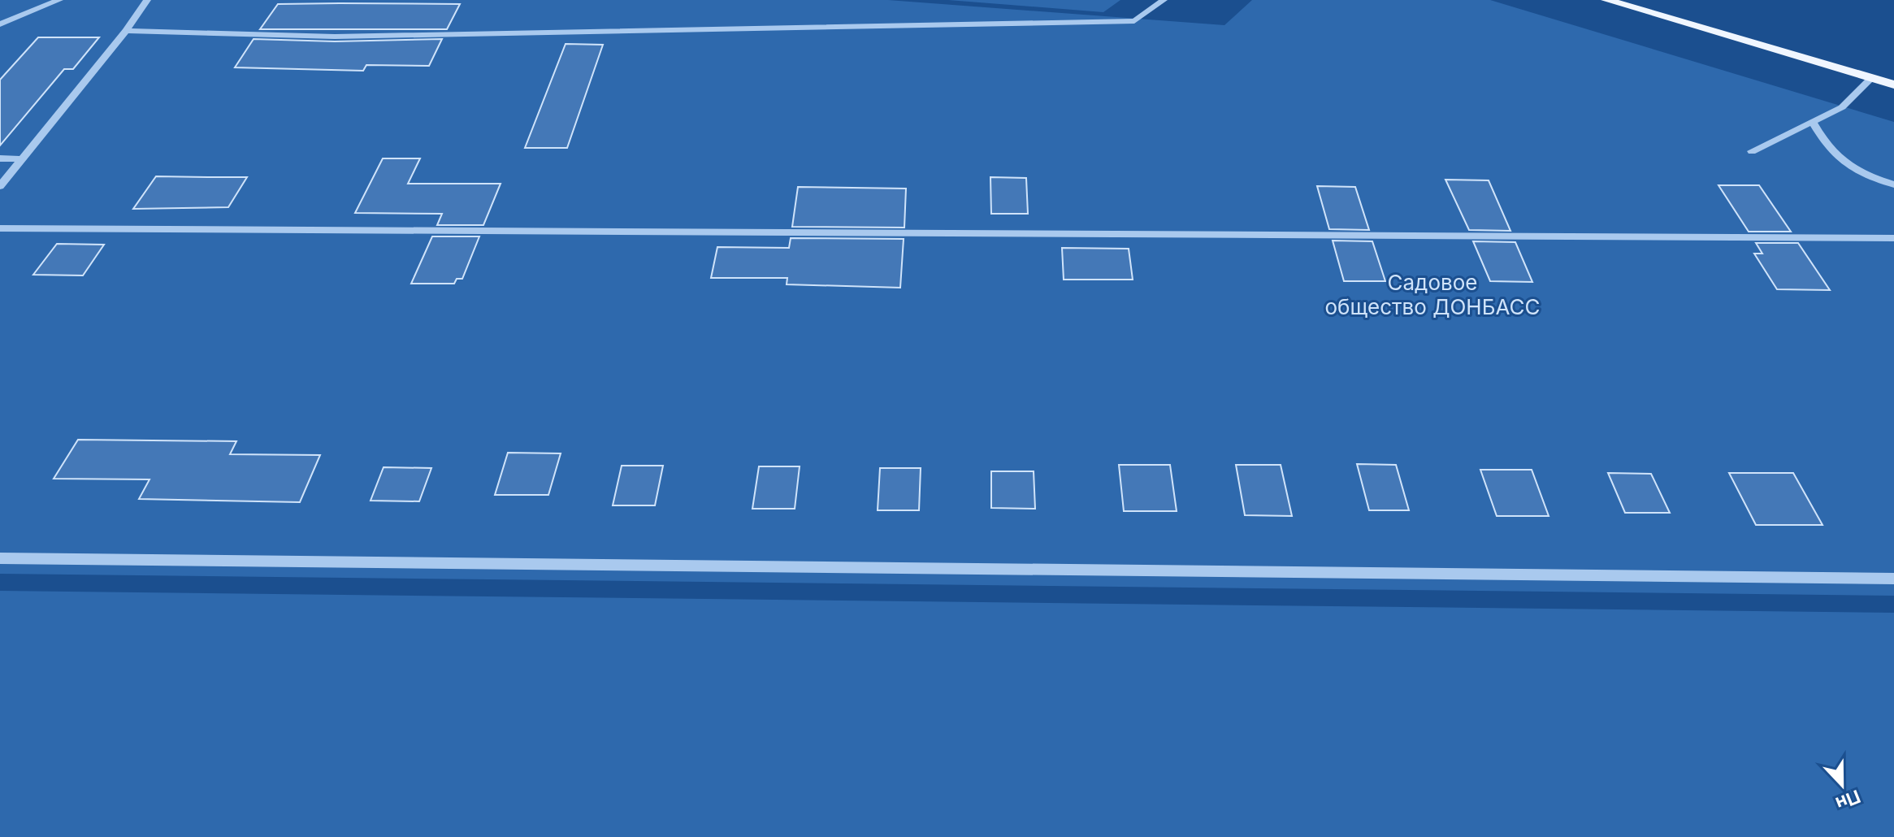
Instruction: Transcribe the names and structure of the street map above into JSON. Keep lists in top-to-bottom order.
{
  "parks": ["Садовое общество ДОНБАСС"],
  "north": "bottom"
}
